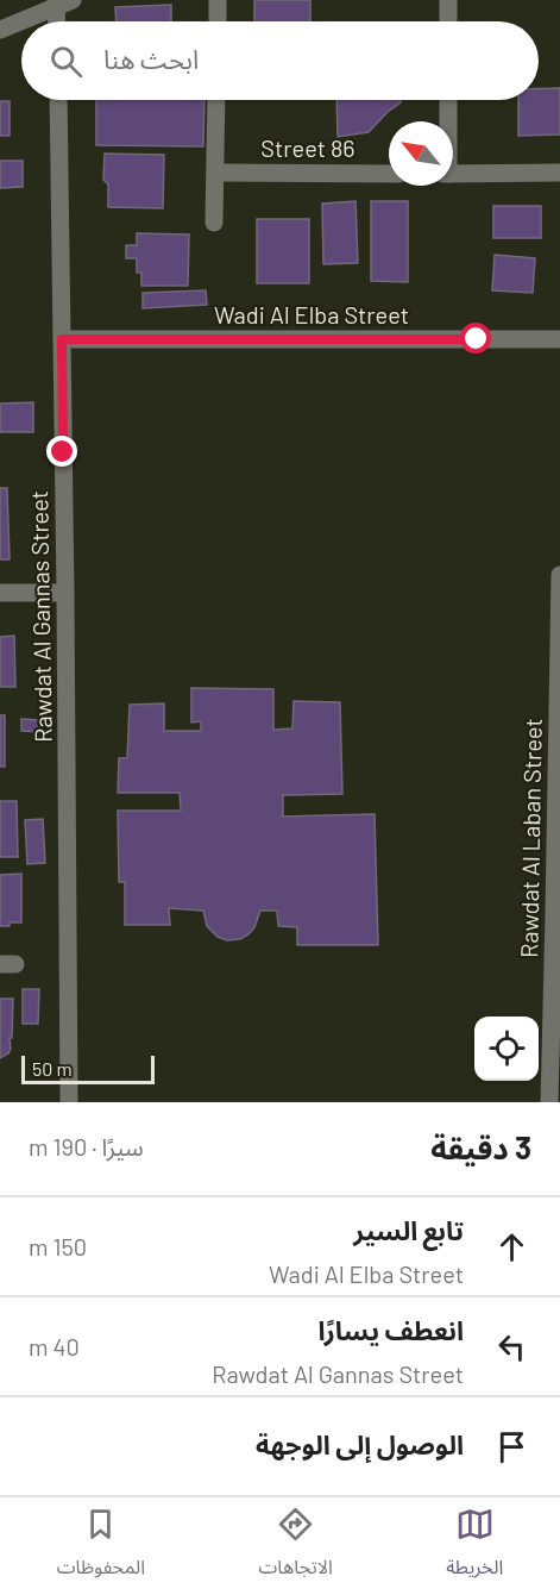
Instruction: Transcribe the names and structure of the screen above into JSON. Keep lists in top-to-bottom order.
{
  "streets": {
    "street": [
      "Street 86",
      "Wadi Al Elba Street",
      "Rawdat Al Gannas Street",
      "Rawdat Al Laban Street"
    ]
  },
  "crossings": [
    ["Wadi Al Elba Street", "Rawdat Al Gannas Street"]
  ],
  "scale_bar": "50 m",
  "north": "top left",
  "page": {
    "search": "ابحث هنا",
    "scale": "50 m",
    "heading": ["3 دقيقة", "سيرًا · 190 m"],
    "list": [
      ["تابع السير", "Wadi Al Elba Street", "150 m"],
      ["انعطف يسارًا", "Rawdat Al Gannas Street", "40 m"],
      "الوصول إلى الوجهة"
    ],
    "nav": ["الخريطة", "الاتجاهات", "المحفوظات"]
  }
}
